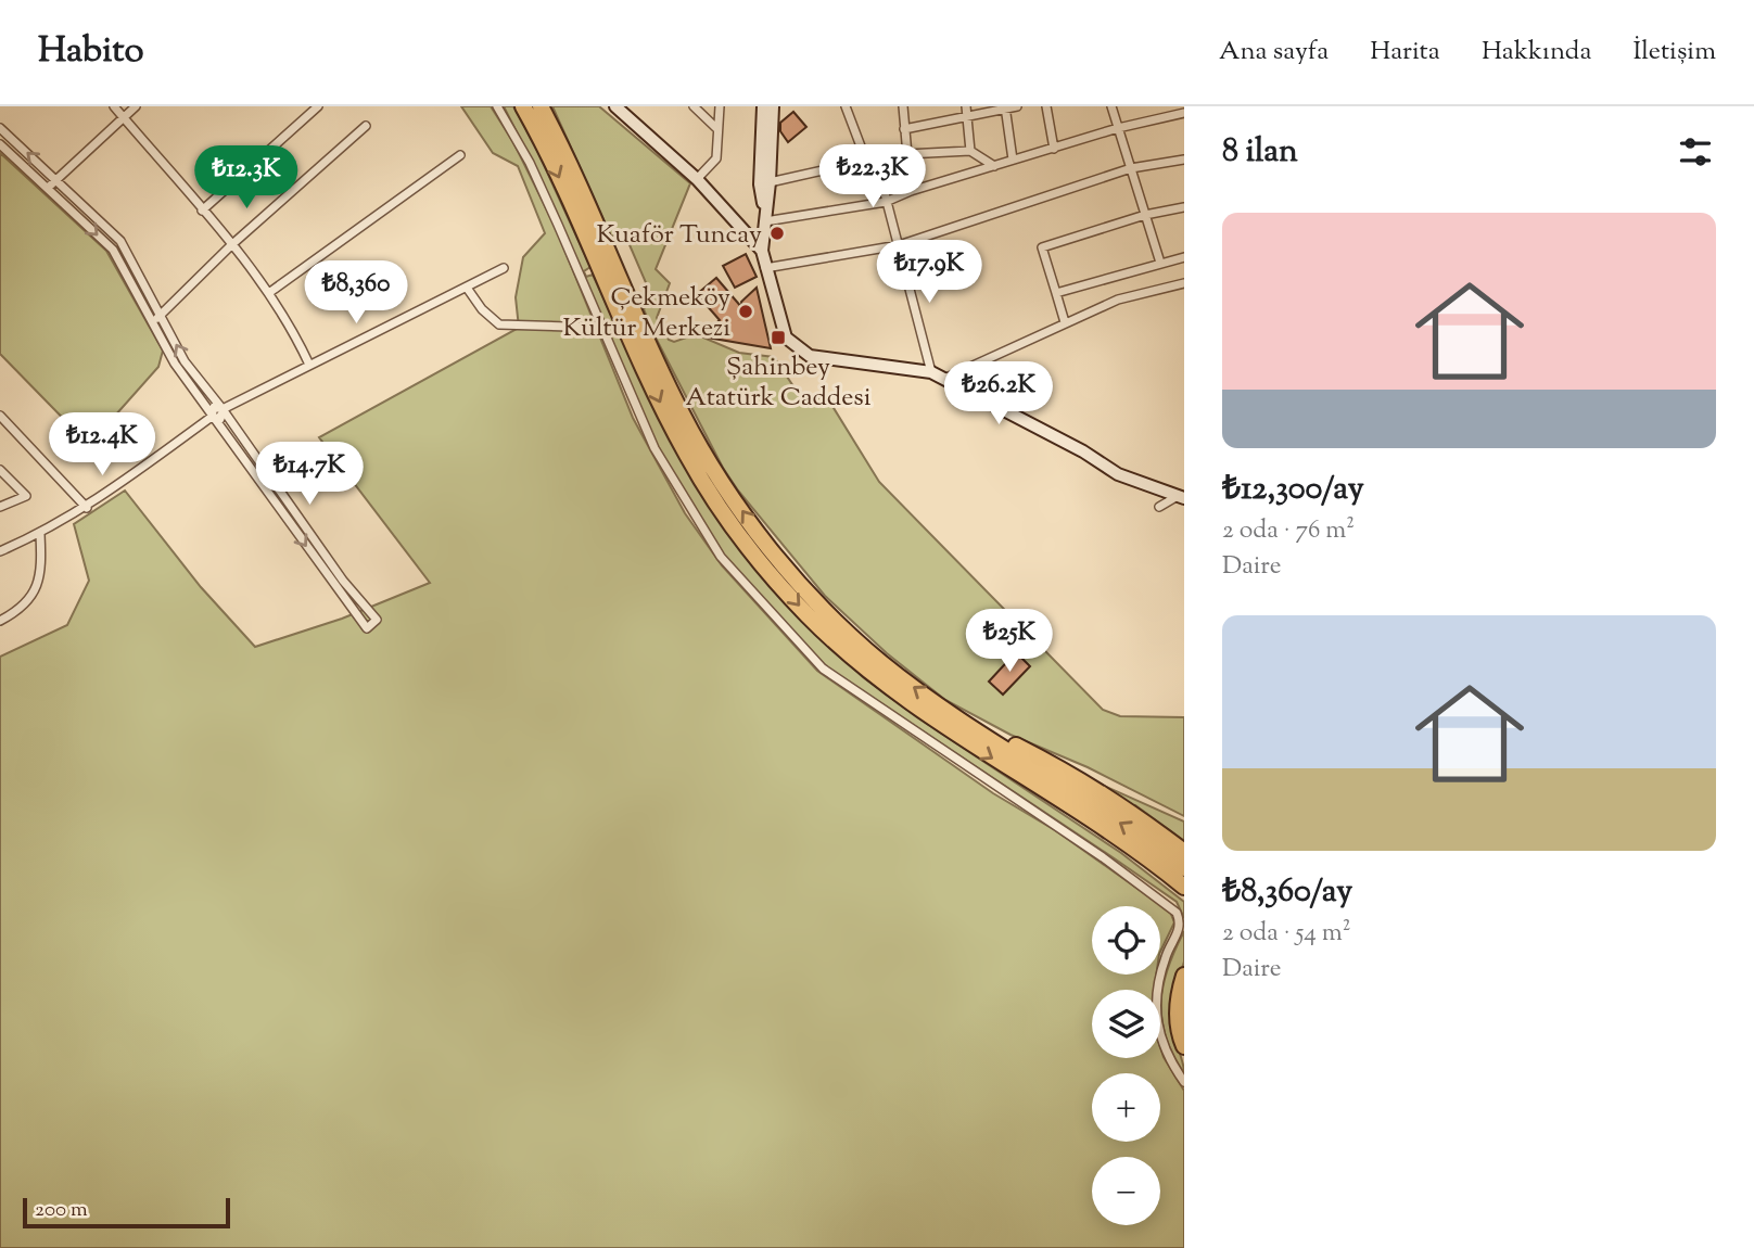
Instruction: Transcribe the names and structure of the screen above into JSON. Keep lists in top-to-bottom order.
{
  "places": {
    "other": ["Kuaför Tuncay", "Çekmeköy Kültür Merkezi"],
    "transit": ["Şahinbey Atatürk Caddesi"]
  },
  "scale_bar": "200 m",
  "page": {
    "header": "Habito",
    "nav": [
      "Ana sayfa",
      "Harita",
      "Hakkında",
      "İletişim"
    ],
    "heading": "8 ilan",
    "price": [
      "₺22.3K",
      "₺12.3K",
      "₺17.9K",
      "₺8,360",
      "₺26.2K",
      "₺12.4K",
      "₺14.7K",
      "₺25K"
    ],
    "list": [
      {
        "name": "₺12,300/ay",
        "note": "2 oda · 76 m² · Daire"
      },
      {
        "name": "₺8,360/ay",
        "note": "2 oda · 54 m² · Daire"
      }
    ],
    "map_buttons": ["+", "−"],
    "scale": "200 m"
  }
}
